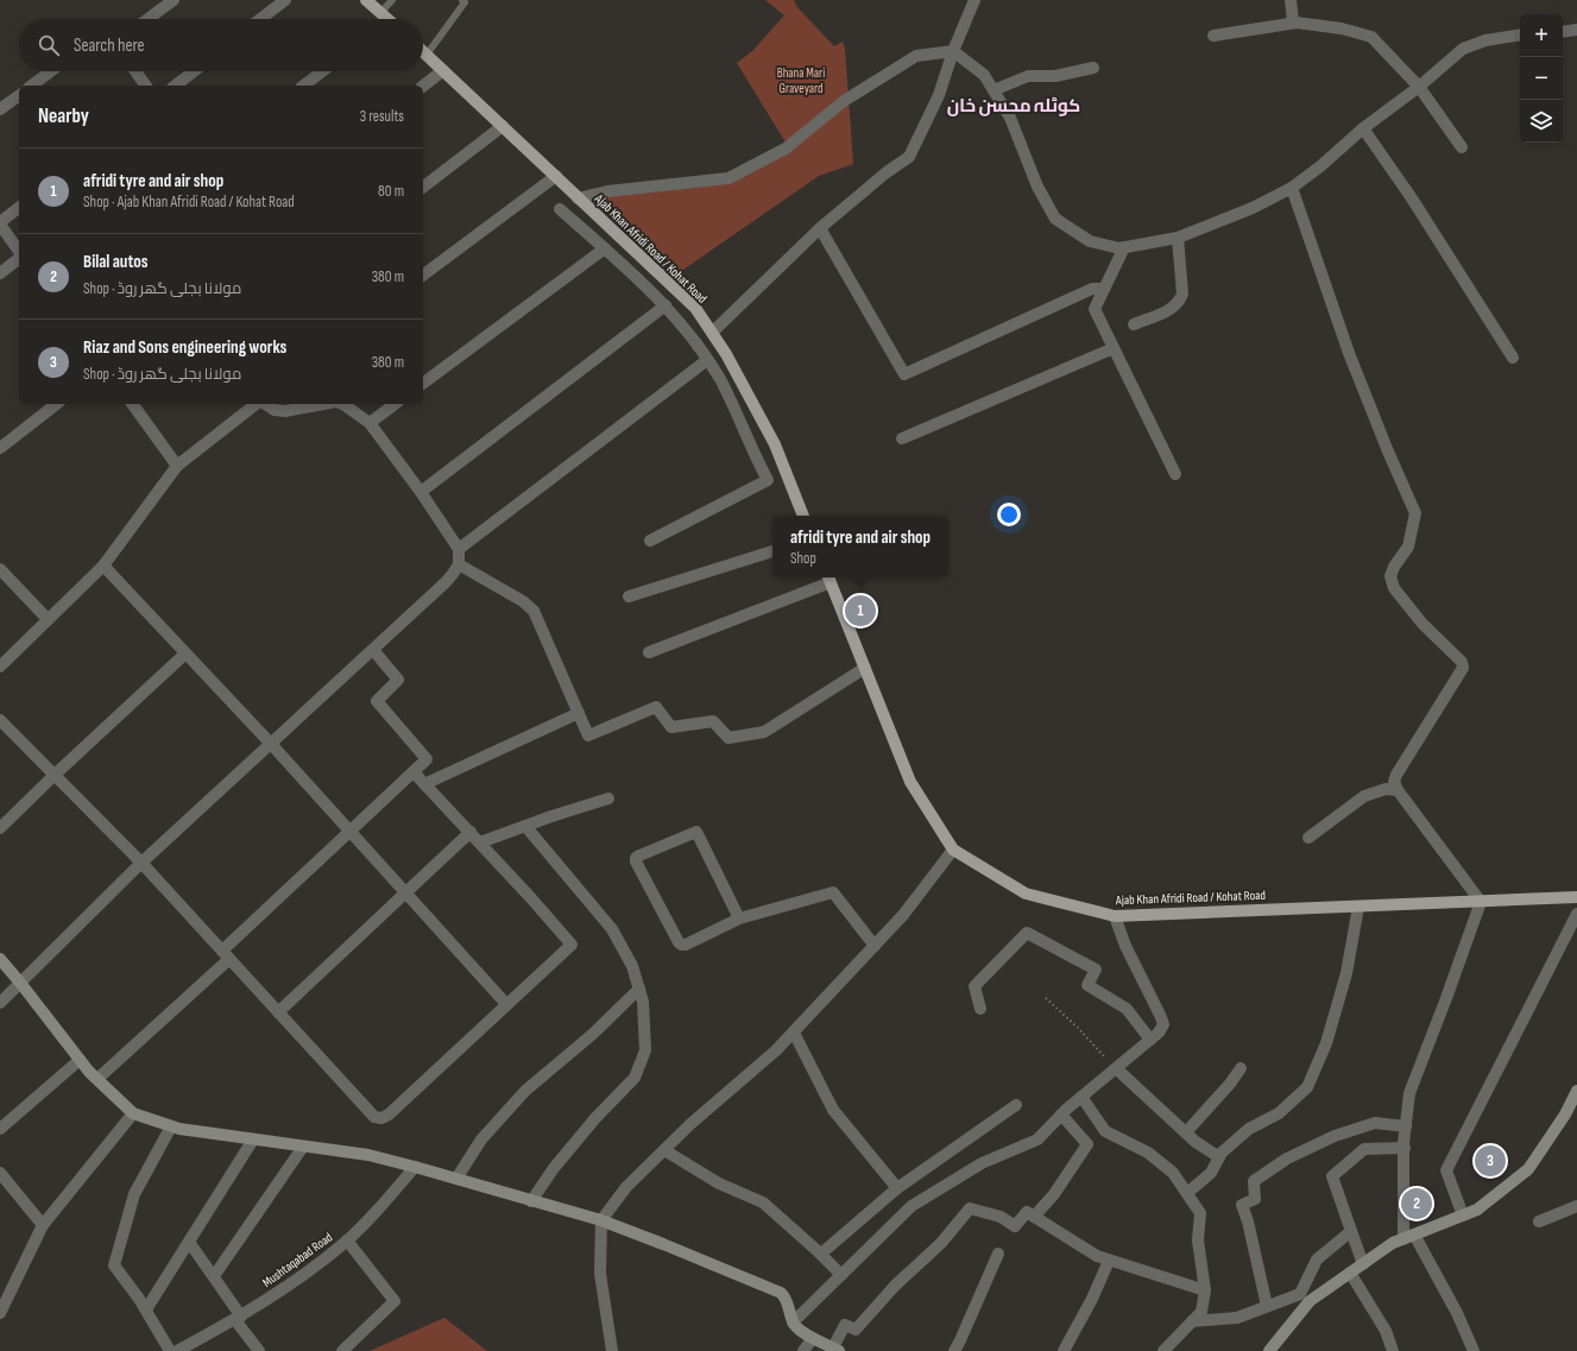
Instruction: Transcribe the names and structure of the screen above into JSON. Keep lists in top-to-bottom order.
{
  "streets": {
    "main road": ["Ajab Khan Afridi Road / Kohat Road"],
    "street": ["Mushtaqabad Road"]
  },
  "districts": ["کوٹلہ محسن خان"],
  "parks": ["Bhana Mari Graveyard"],
  "page": {
    "map_buttons": ["+", "−"],
    "search": "Search here",
    "heading": ["Nearby", "3 results"],
    "list": [
      {
        "mark": "1",
        "name": "afridi tyre and air shop",
        "note": "Shop · Ajab Khan Afridi Road / Kohat Road",
        "value": "80 m"
      },
      {
        "mark": "2",
        "name": "Bilal autos",
        "note": "Shop · مولانا بجلی گھر روڈ",
        "value": "380 m"
      },
      {
        "mark": "3",
        "name": "Riaz and Sons engineering works",
        "note": "Shop · مولانا بجلی گھر روڈ",
        "value": "380 m"
      }
    ],
    "popup": ["afridi tyre and air shop", "Shop"],
    "pins": ["1", "3", "2"]
  }
}
